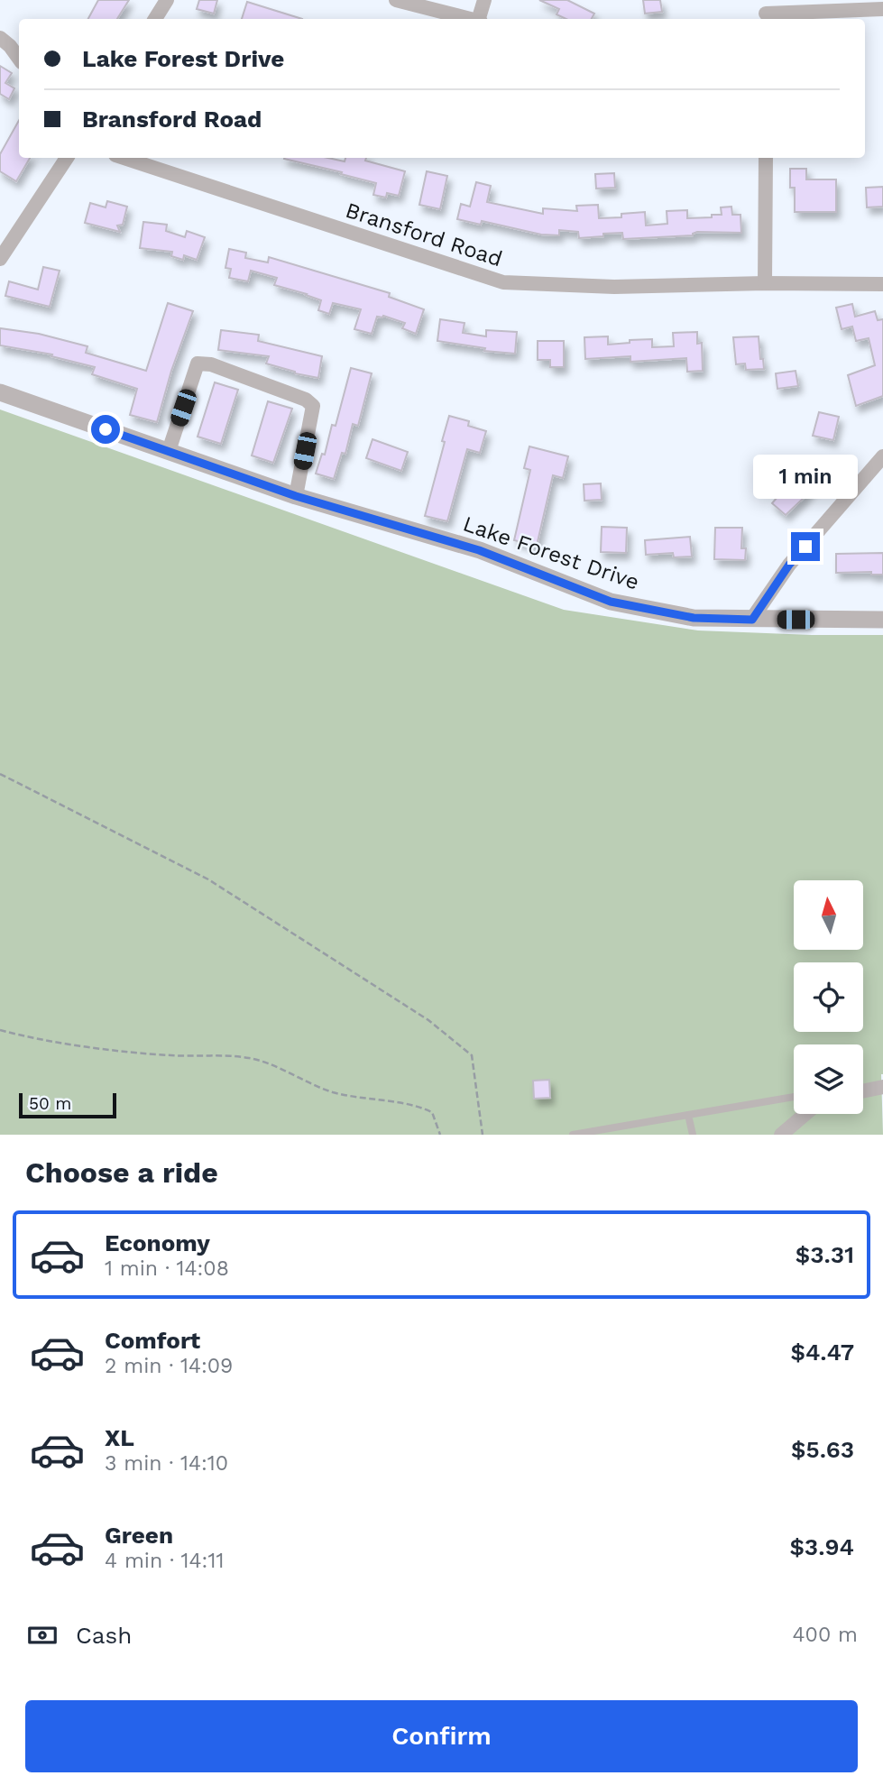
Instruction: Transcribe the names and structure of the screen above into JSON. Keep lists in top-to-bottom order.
{
  "streets": {
    "street": ["Bransford Road", "Lake Forest Drive"]
  },
  "scale_bar": "50 m",
  "north": "top",
  "page": {
    "banner": ["Lake Forest Drive", "Bransford Road"],
    "bubble": "1 min",
    "scale": "50 m",
    "heading": "Choose a ride",
    "list": [
      {
        "name": "Economy",
        "note": "1 min · 14:08",
        "value": "$3.31"
      },
      {
        "name": "Comfort",
        "note": "2 min · 14:09",
        "value": "$4.47"
      },
      {
        "name": "XL",
        "note": "3 min · 14:10",
        "value": "$5.63"
      },
      {
        "name": "Green",
        "note": "4 min · 14:11",
        "value": "$3.94"
      }
    ],
    "pay": ["Cash", "400 m"],
    "buttons": "Confirm"
  }
}
